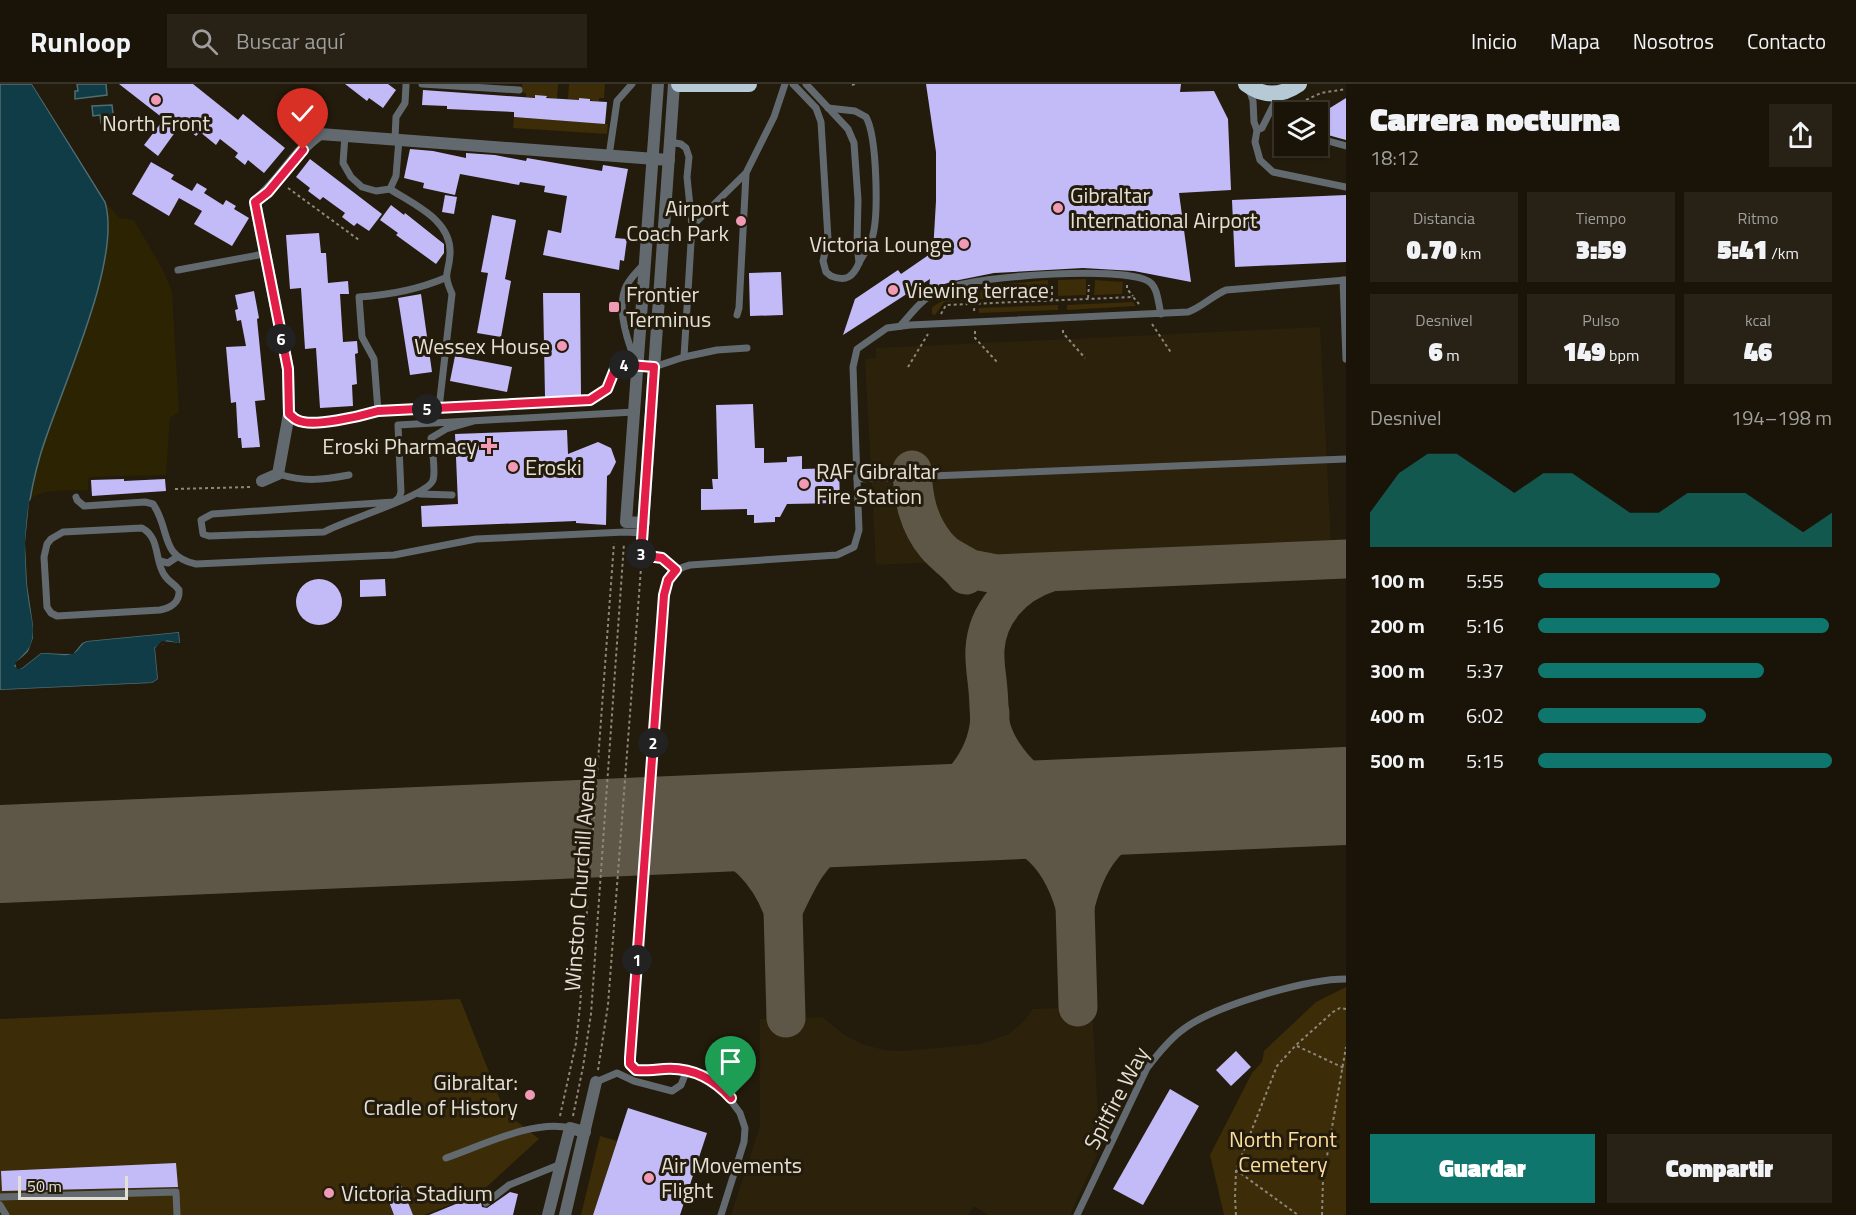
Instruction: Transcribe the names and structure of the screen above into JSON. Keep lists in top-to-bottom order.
{
  "streets": {
    "lane": ["Spitfire Way"],
    "path": ["Winston Churchill Avenue"]
  },
  "parks": ["North Front Cemetery"],
  "places": {
    "other": [
      "North Front",
      "Gibraltar International Airport",
      "Airport Coach Park",
      "Victoria Lounge",
      "Viewing terrace",
      "Wessex House",
      "Eroski",
      "RAF Gibraltar Fire Station",
      "Gibraltar: Cradle of History",
      "Air Movements Flight",
      "Victoria Stadium"
    ],
    "transit": ["Frontier Terminus"],
    "health": ["Eroski Pharmacy"]
  },
  "scale_bar": "50 m",
  "page": {
    "header": "Runloop",
    "search": "Buscar aquí",
    "nav": [
      "Inicio",
      "Mapa",
      "Nosotros",
      "Contacto"
    ],
    "heading": ["Carrera nocturna", "18:12"],
    "stats": [
      ["Distancia", "0.70 km"],
      ["Tiempo", "3:59"],
      ["Ritmo", "5:41 /km"],
      ["Desnivel", "6 m"],
      ["Pulso", "149 bpm"],
      ["kcal", "46"]
    ],
    "pins": [
      "6",
      "4",
      "5",
      "3",
      "2",
      "1"
    ],
    "chart": ["Desnivel", "194–198 m"],
    "list": [
      {
        "name": "100 m",
        "note": "5:55"
      },
      {
        "name": "200 m",
        "note": "5:16"
      },
      {
        "name": "300 m",
        "note": "5:37"
      },
      {
        "name": "400 m",
        "note": "6:02"
      },
      {
        "name": "500 m",
        "note": "5:15"
      }
    ],
    "buttons": ["Guardar", "Compartir"],
    "scale": "50 m"
  }
}
